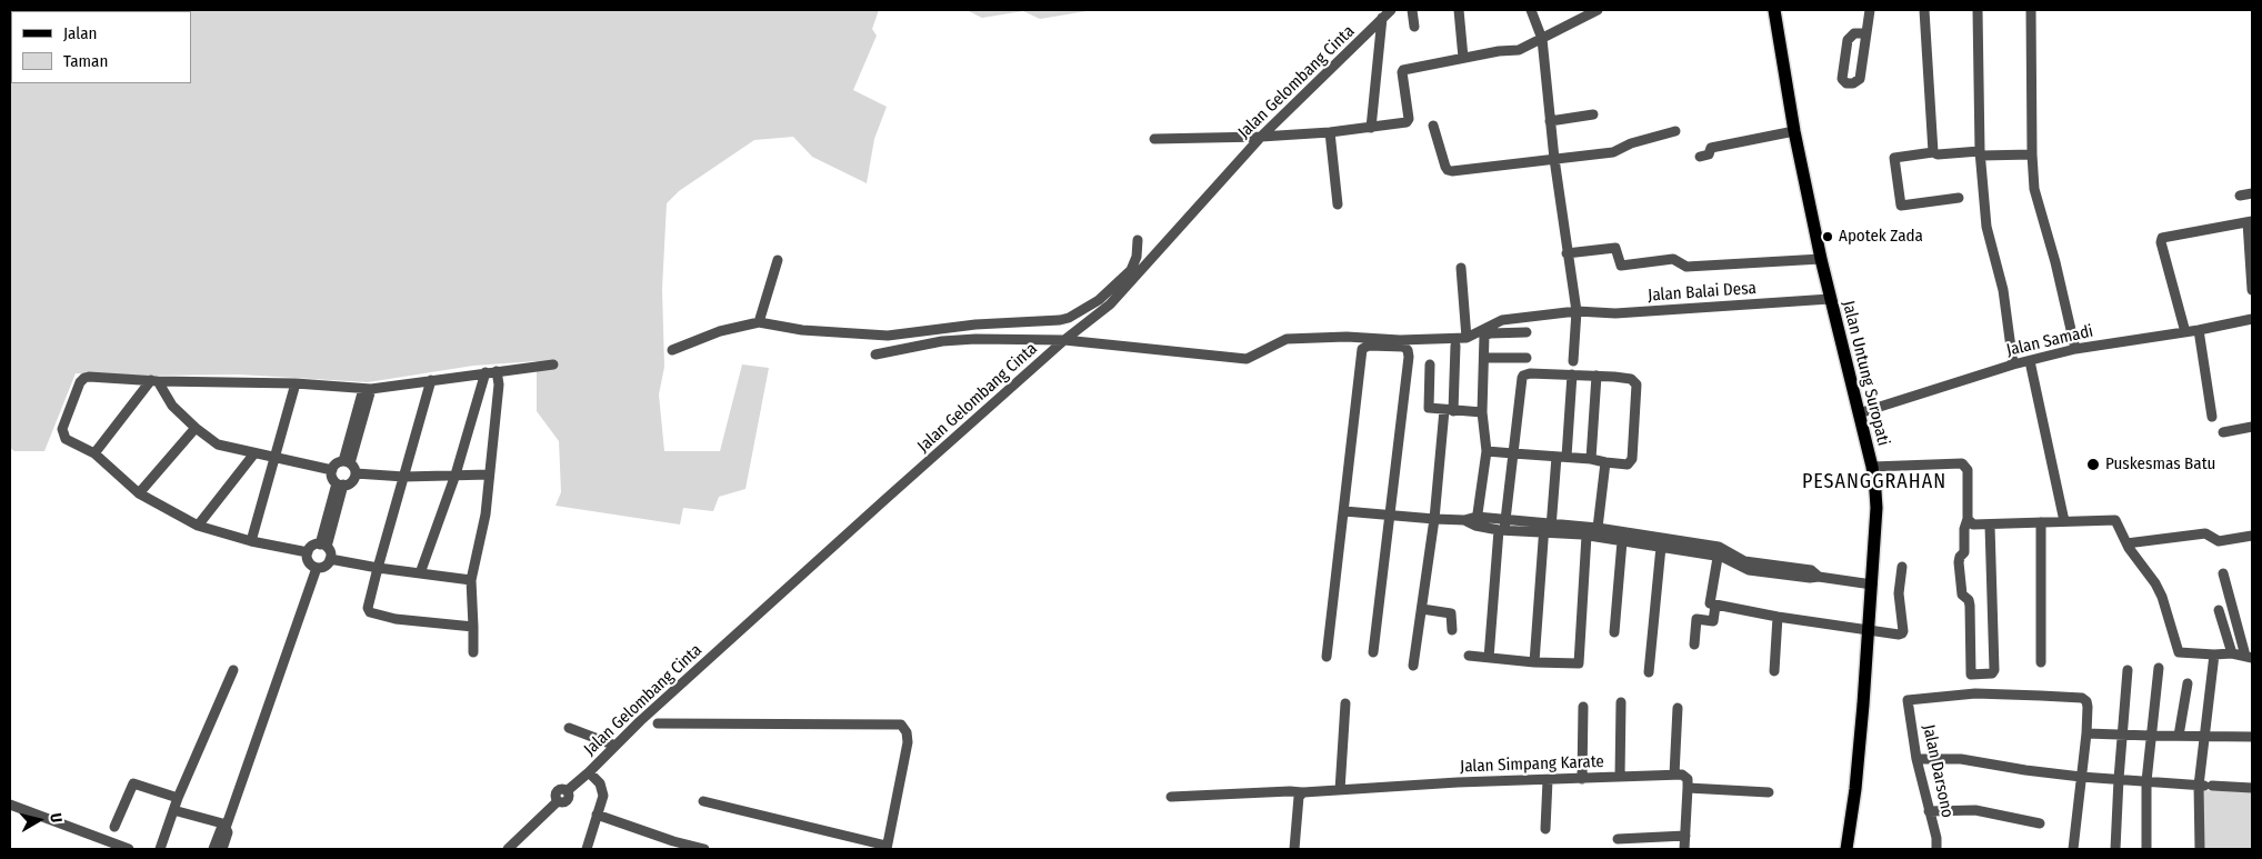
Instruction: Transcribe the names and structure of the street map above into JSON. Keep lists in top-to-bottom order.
{
  "streets": {
    "main road": ["Jalan Untung Suropati"],
    "street": [
      "Jalan Gelombang Cinta",
      "Jalan Balai Desa",
      "Jalan Samadi",
      "Jalan Simpang Karate",
      "Jalan Darsono"
    ]
  },
  "crossings": [
    ["Jalan Balai Desa", "Jalan Untung Suropati"],
    ["Jalan Samadi", "Jalan Untung Suropati"]
  ],
  "districts": ["PESANGGRAHAN"],
  "places": ["Apotek Zada", "Puskesmas Batu"],
  "legend": ["Jalan", "Taman"],
  "north": "right"
}
